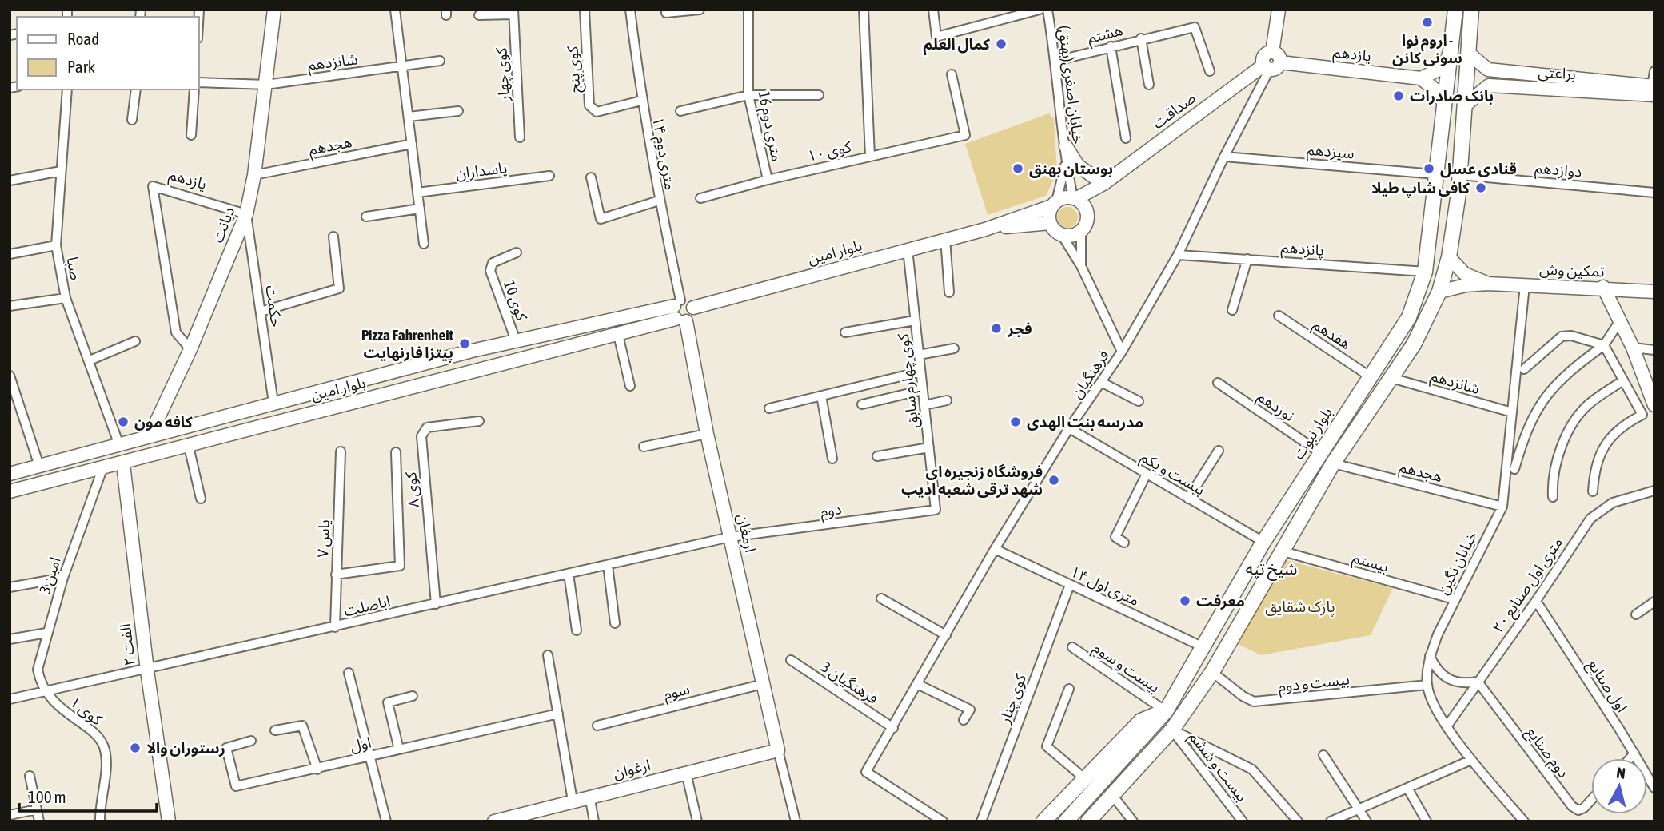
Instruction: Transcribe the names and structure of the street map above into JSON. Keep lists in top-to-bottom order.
{
  "streets": {
    "main road": ["بلوار نبوت"],
    "street": [
      "هشتم",
      "یازدهم",
      "شانزدهم",
      "کوی پنج",
      "براعتی",
      "کوی چهار",
      "خیابان اصغری(بهنق)",
      "صداقت",
      "16 متری دوم",
      "هجدهم",
      "کوی ۱۰",
      "سیزدهم",
      "۱۴ متری دوم",
      "دوازدهم",
      "پاسداران",
      "دیانت",
      "پانزدهم",
      "بلوار امین",
      "صبا",
      "تمکین وش",
      "کوی 10",
      "حکمت",
      "هفدهم",
      "فرهنگیان",
      "کوی چهارم سابق",
      "نوزدهم",
      "بیست و یکم",
      "کوی ۸",
      "دوم",
      "ارمغان",
      "یاس ۷",
      "بیستم",
      "خیابان نگین",
      "امین 3",
      "۲۰ متری اول صنایع",
      "۱۴ متری اول",
      "اباصلت",
      "الفت ۲",
      "بیست و سوم",
      "فرهنگیان 3",
      "بیست و دوم",
      "اول صنایع",
      "سوم",
      "کوی چنار",
      "کوی ۱",
      "اول",
      "دوم صنایع",
      "بیست و ششم",
      "ارغوان"
    ]
  },
  "crossings": [
    ["هشتم", "خیابان اصغری(بهنق)"],
    ["یازدهم", "صداقت"],
    ["یازدهم", "دیانت"],
    ["یازدهم", "حکمت"],
    ["یازدهم", "فرهنگیان"],
    ["شانزدهم", "دیانت"],
    ["شانزدهم", "خیابان نگین"],
    ["کوی پنج", "۱۴ متری دوم"],
    ["صداقت", "فرهنگیان"],
    ["16 متری دوم", "کوی ۱۰"],
    ["هجدهم", "دیانت"],
    ["هجدهم", "خیابان نگین"],
    ["سیزدهم", "فرهنگیان"],
    ["سیزدهم", "بلوار نبوت"],
    ["۱۴ متری دوم", "بلوار امین"],
    ["۱۴ متری دوم", "ارمغان"],
    ["دیانت", "بلوار امین"],
    ["دیانت", "حکمت"],
    ["پانزدهم", "فرهنگیان"],
    ["پانزدهم", "بلوار نبوت"],
    ["بلوار امین", "صبا"],
    ["بلوار امین", "کوی 10"],
    ["بلوار امین", "حکمت"],
    ["بلوار امین", "کوی چهارم سابق"],
    ["بلوار امین", "ارمغان"],
    ["بلوار امین", "امین 3"],
    ["بلوار امین", "الفت ۲"],
    ["تمکین وش", "خیابان نگین"],
    ["هفدهم", "بلوار نبوت"],
    ["فرهنگیان", "بیست و یکم"],
    ["فرهنگیان", "۱۴ متری اول"],
    ["فرهنگیان", "فرهنگیان 3"],
    ["کوی چهارم سابق", "دوم"],
    ["نوزدهم", "بلوار نبوت"],
    ["بلوار نبوت", "بیست و یکم"],
    ["بلوار نبوت", "۱۴ متری اول"],
    ["بلوار نبوت", "بیست و سوم"],
    ["کوی ۸", "اباصلت"],
    ["دوم", "ارمغان"],
    ["دوم", "اباصلت"],
    ["ارمغان", "اباصلت"],
    ["ارمغان", "سوم"],
    ["ارمغان", "ارغوان"],
    ["یاس ۷", "اباصلت"],
    ["بیستم", "خیابان نگین"],
    ["خیابان نگین", "۲۰ متری اول صنایع"],
    ["خیابان نگین", "بیست و دوم"],
    ["امین 3", "اباصلت"],
    ["امین 3", "کوی ۱"],
    ["۲۰ متری اول صنایع", "اول صنایع"],
    ["۲۰ متری اول صنایع", "دوم صنایع"],
    ["۱۴ متری اول", "کوی چنار"],
    ["اباصلت", "الفت ۲"],
    ["اباصلت", "کوی ۱"]
  ],
  "districts": ["شیخ تپه"],
  "parks": ["پارک شقایق"],
  "places": [
    "اروم نوا - سونی کانن",
    "کمال العلم",
    "بانک صادرات",
    "بوستان بهنق",
    "قنادی عسل",
    "کافی شاپ طیلا",
    "فجر",
    "Pizza Fahrenheit پیتزا فارنهایت",
    "کافه مون",
    "مدرسه بنت الهدی",
    "فروشگاه زنجیره ای شهد ترقی شعبه ادیب",
    "معرفت",
    "رستوران والا"
  ],
  "legend": ["Road", "Park"],
  "scale_bar": "100 m",
  "north": "top"
}
